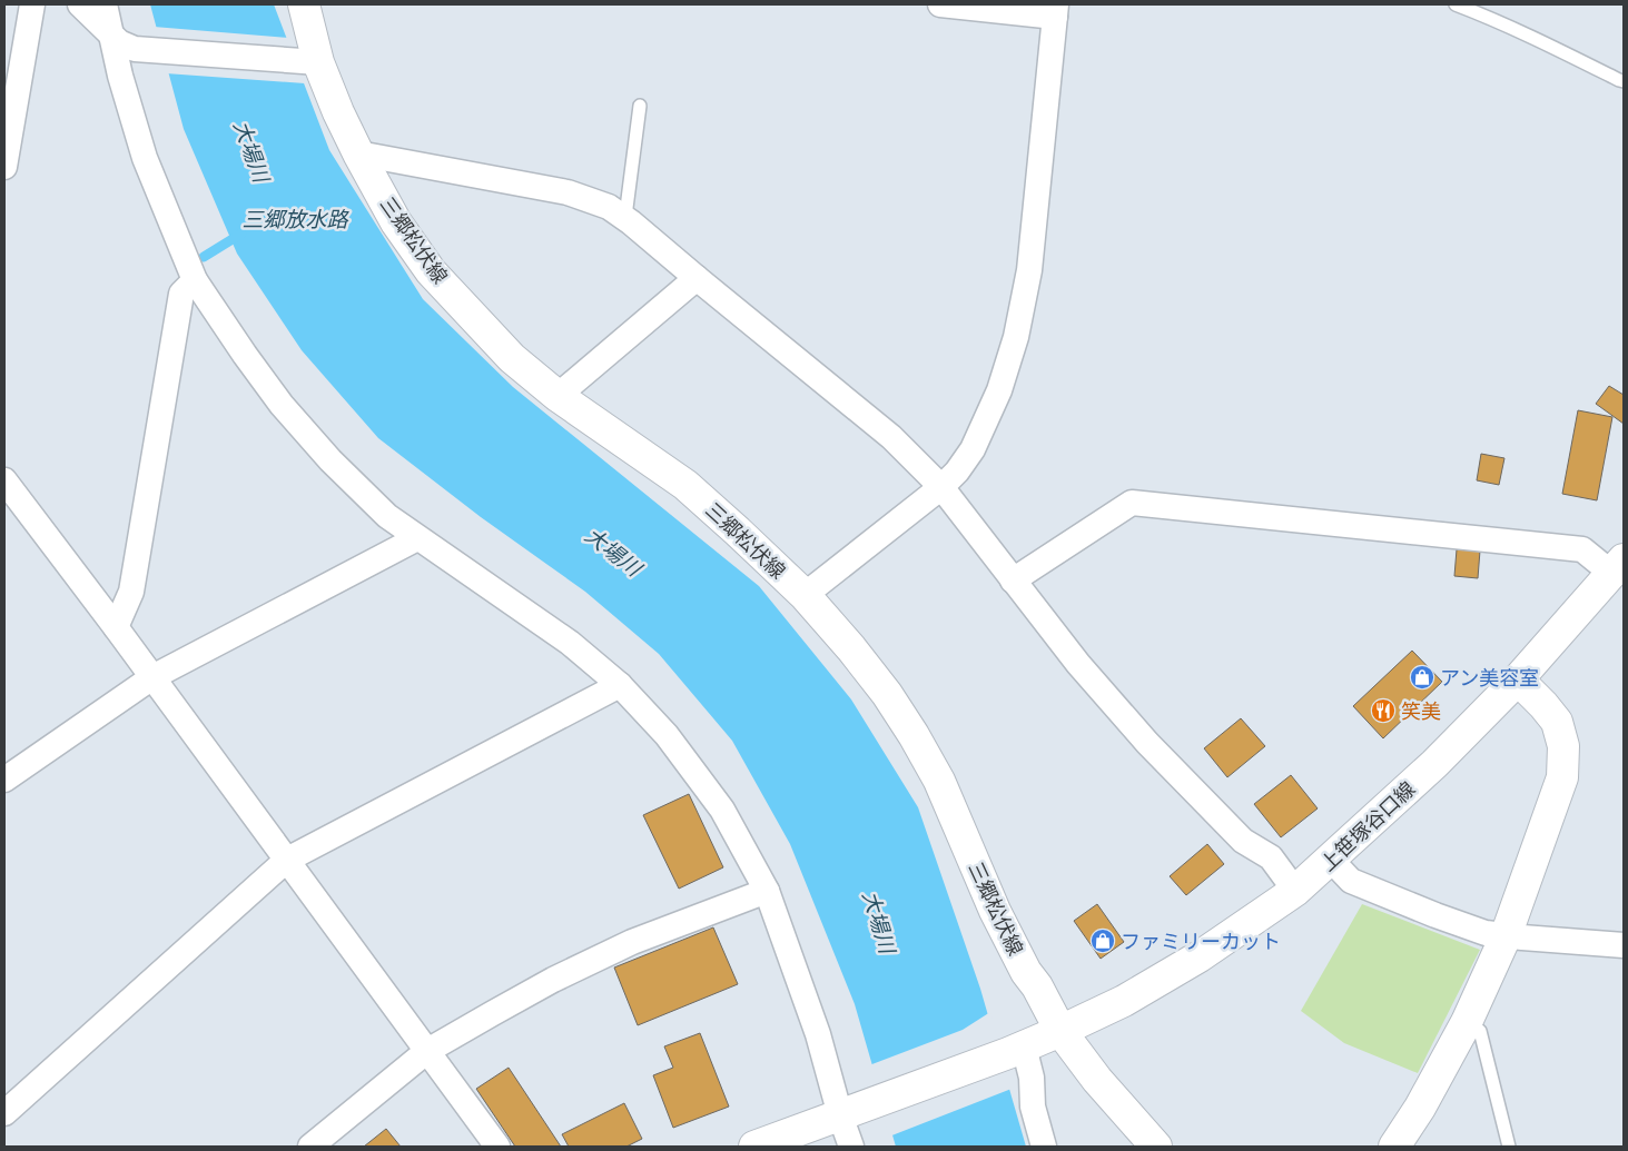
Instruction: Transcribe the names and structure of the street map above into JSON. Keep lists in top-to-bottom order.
{
  "streets": {
    "main road": ["三郷松伏線", "上笹塚谷口線"]
  },
  "crossings": [
    ["三郷松伏線", "上笹塚谷口線"]
  ],
  "water": ["大場川", "三郷放水路"],
  "places": {
    "shop": ["アン美容室", "ファミリーカット"],
    "restaurant": ["笑美"]
  }
}
